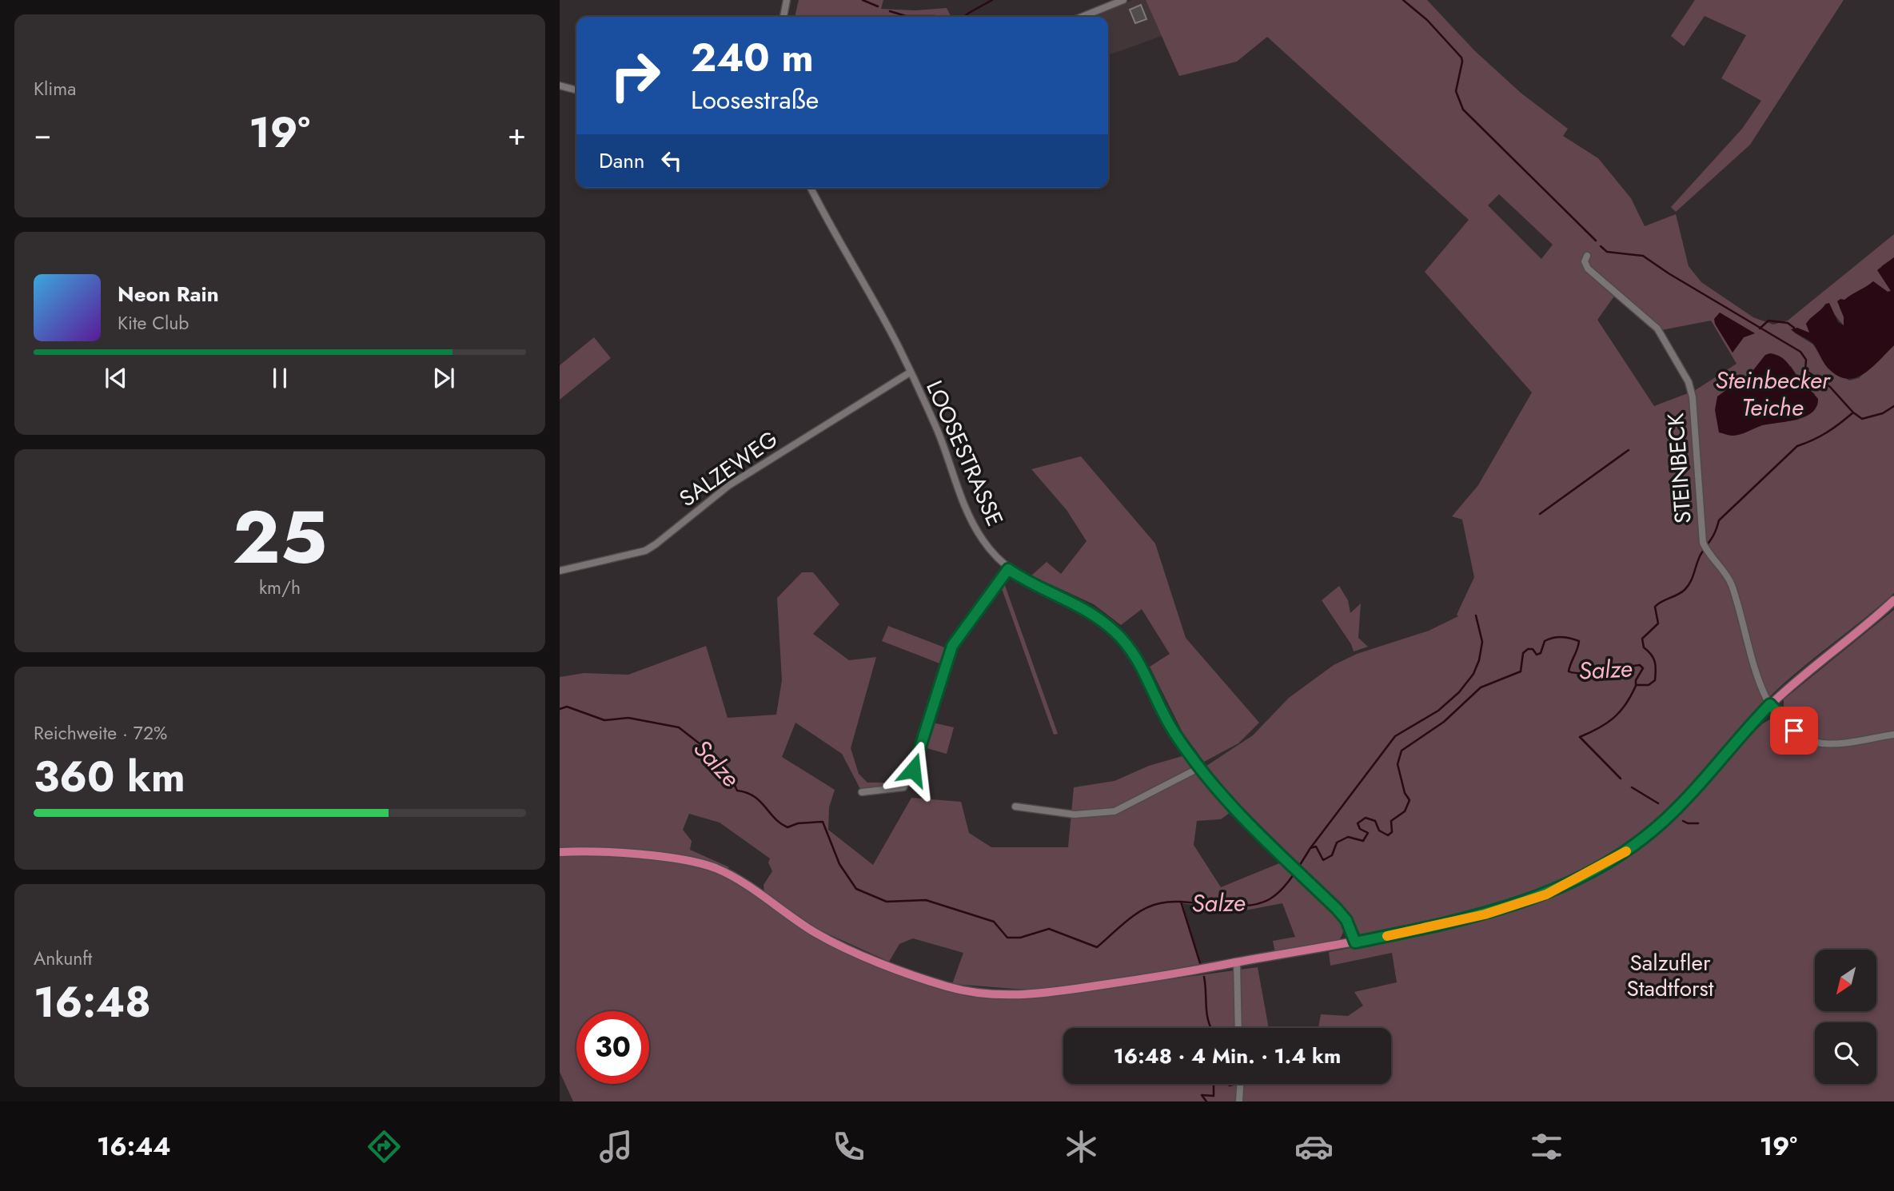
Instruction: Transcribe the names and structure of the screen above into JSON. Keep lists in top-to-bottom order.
{
  "streets": {
    "street": ["LOOSESTRASSE", "SALZEWEG", "STEINBECK"]
  },
  "crossings": [
    ["LOOSESTRASSE", "SALZEWEG"]
  ],
  "water": ["Steinbecker Teiche", "Salze"],
  "parks": ["Salzufler Stadtforst"],
  "north": "bottom left",
  "page": {
    "tile": [
      "Klima",
      ["25", "km/h"],
      ["Reichweite · 72%", "360 km"],
      ["Ankunft", "16:48"]
    ],
    "turn": ["240 m", "Loosestraße"],
    "heat": ["−", "19°", "+"],
    "then": "Dann",
    "song": ["Neon Rain", "Kite Club"],
    "limit": "30",
    "trip": "16:48 · 4 Min. · 1.4 km",
    "tabs": ["16:44", "19°"]
  }
}
